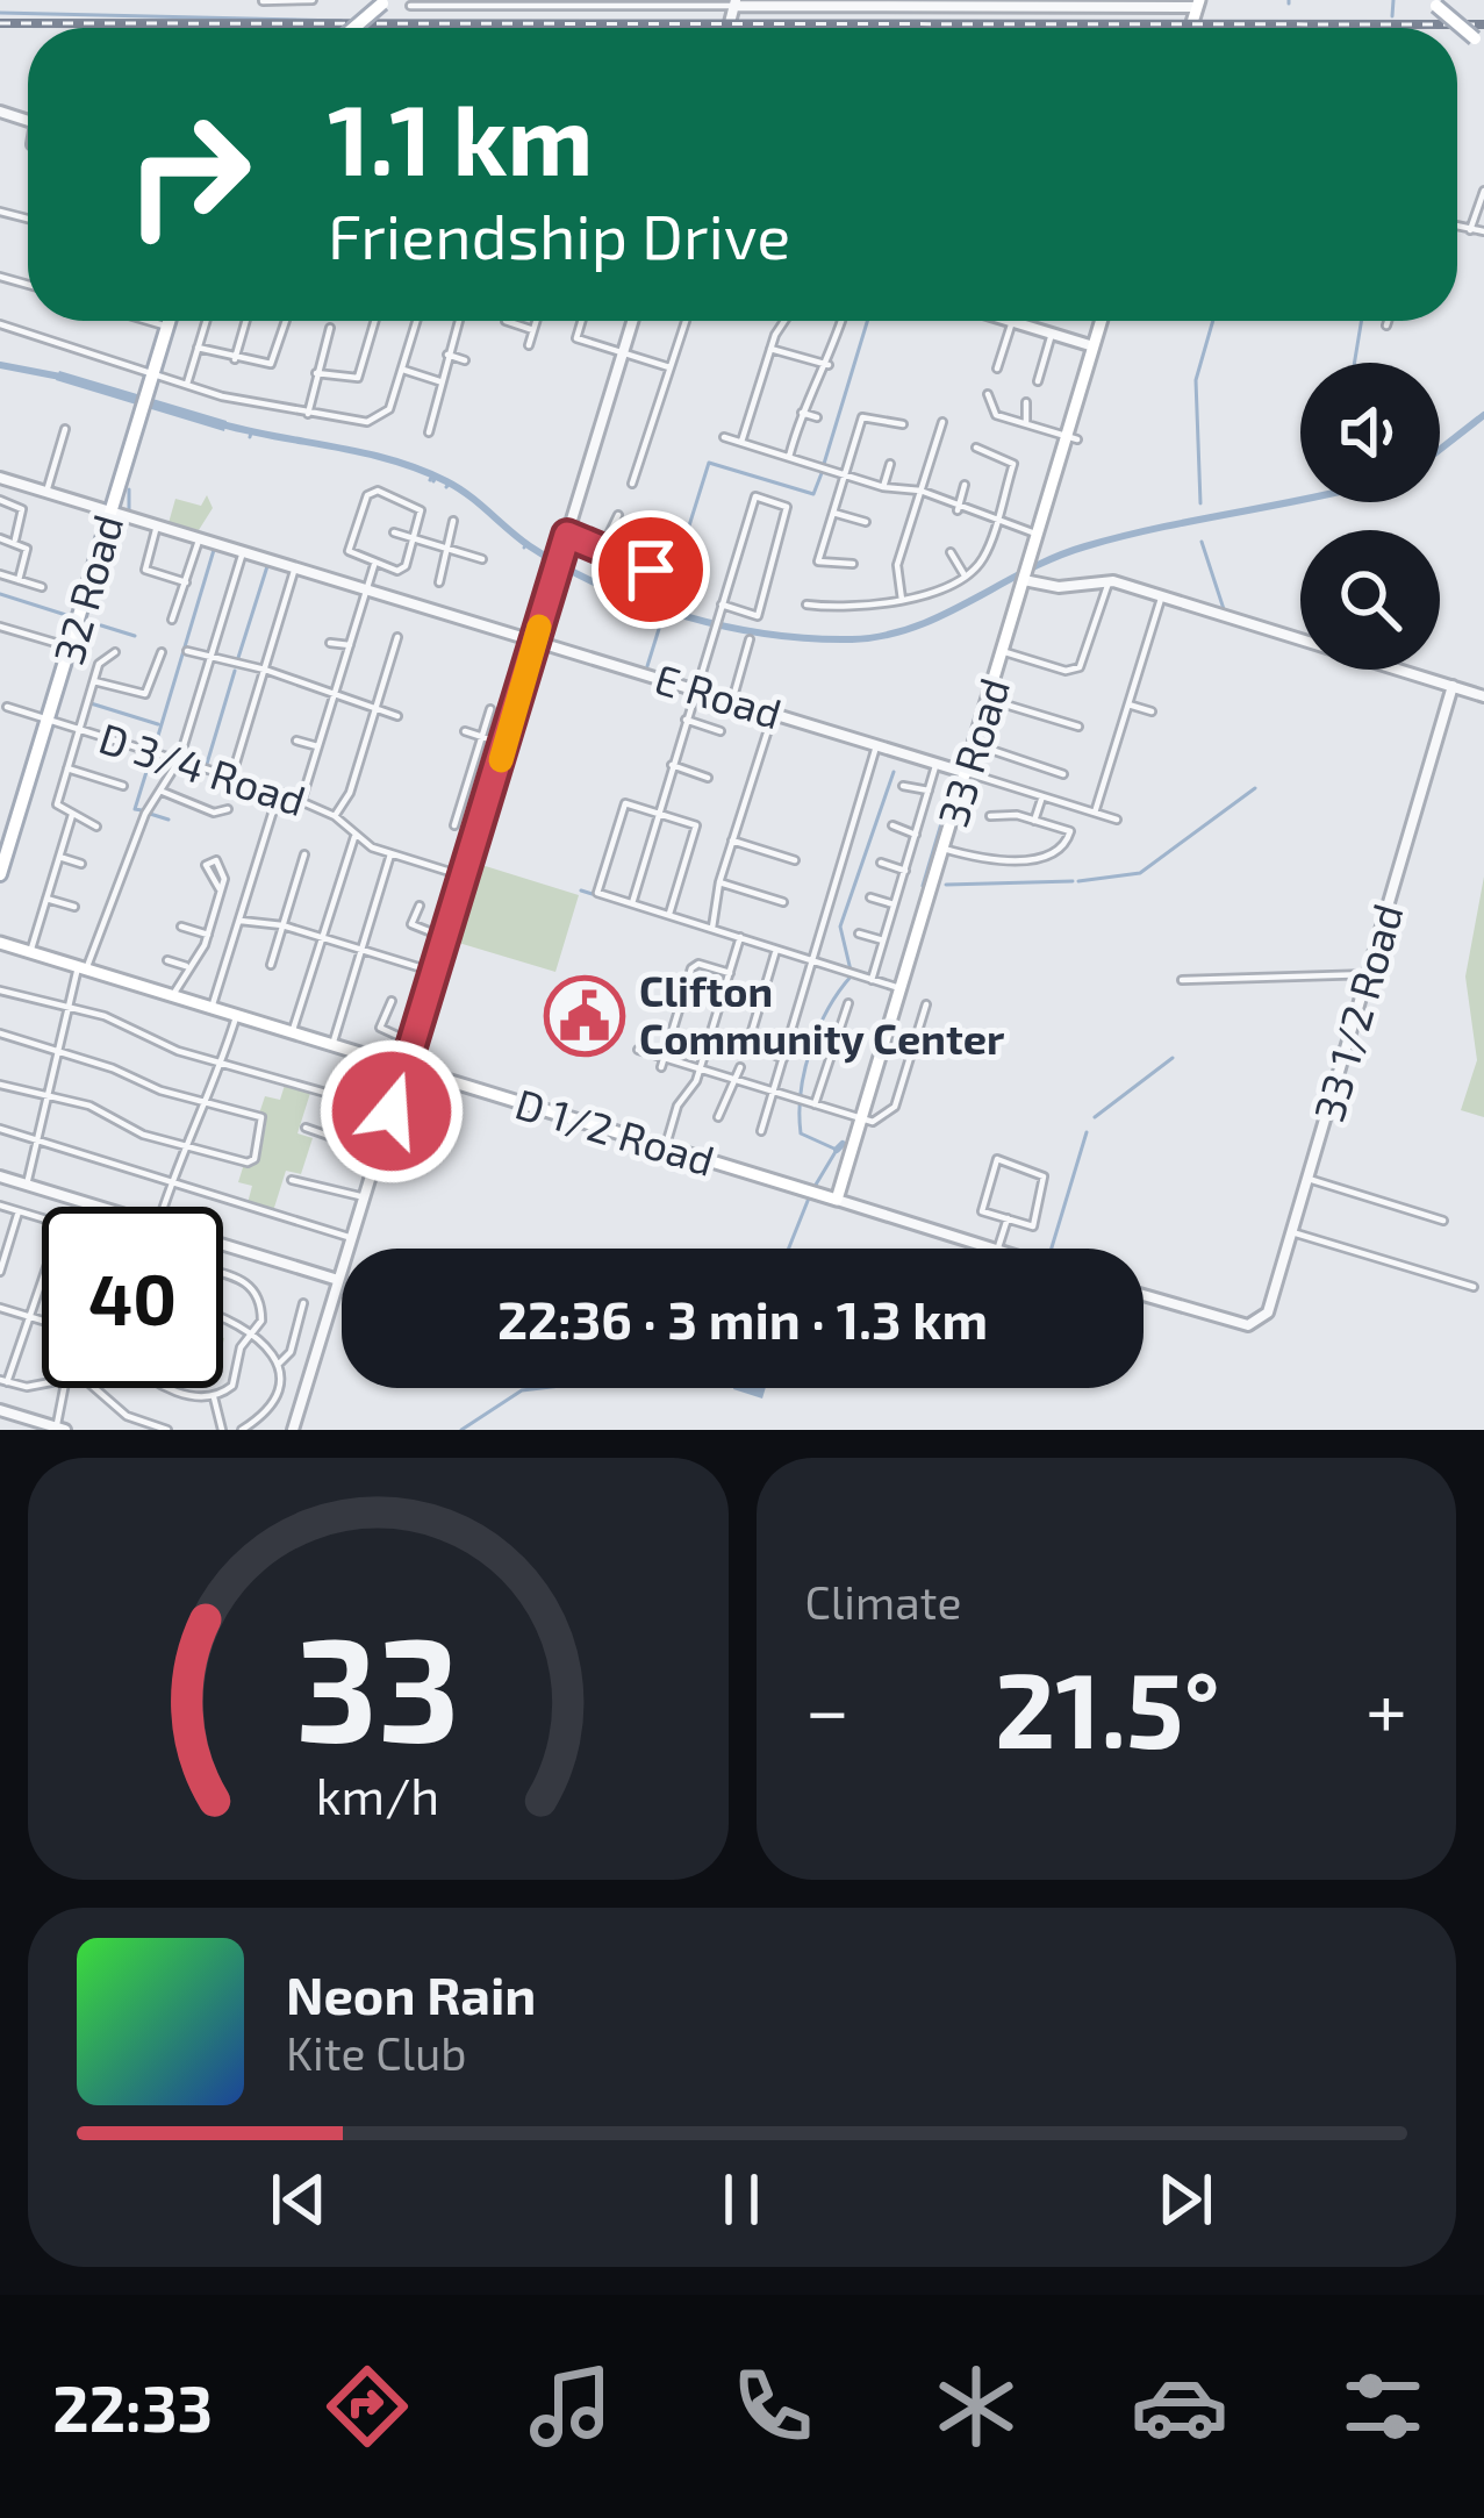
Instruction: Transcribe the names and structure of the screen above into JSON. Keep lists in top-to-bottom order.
{
  "streets": {
    "main road": ["32 Road", "33 Road", "D 1/2 Road"],
    "street": ["E Road", "D 3/4 Road", "33 1/2 Road"]
  },
  "crossings": [
    ["32 Road", "E Road"],
    ["32 Road", "D 3/4 Road"],
    ["E Road", "33 Road"],
    ["33 Road", "D 1/2 Road"]
  ],
  "places": {
    "public building": ["Clifton Community Center"]
  },
  "page": {
    "turn": ["1.1 km", "Friendship Drive"],
    "limit": "40",
    "trip": "22:36 · 3 min · 1.3 km",
    "tile": "Climate",
    "heat": ["−", "21.5°", "+"],
    "song": ["Neon Rain", "Kite Club"],
    "tabs": "22:33",
    "gauge": ["33", "km/h"]
  }
}
